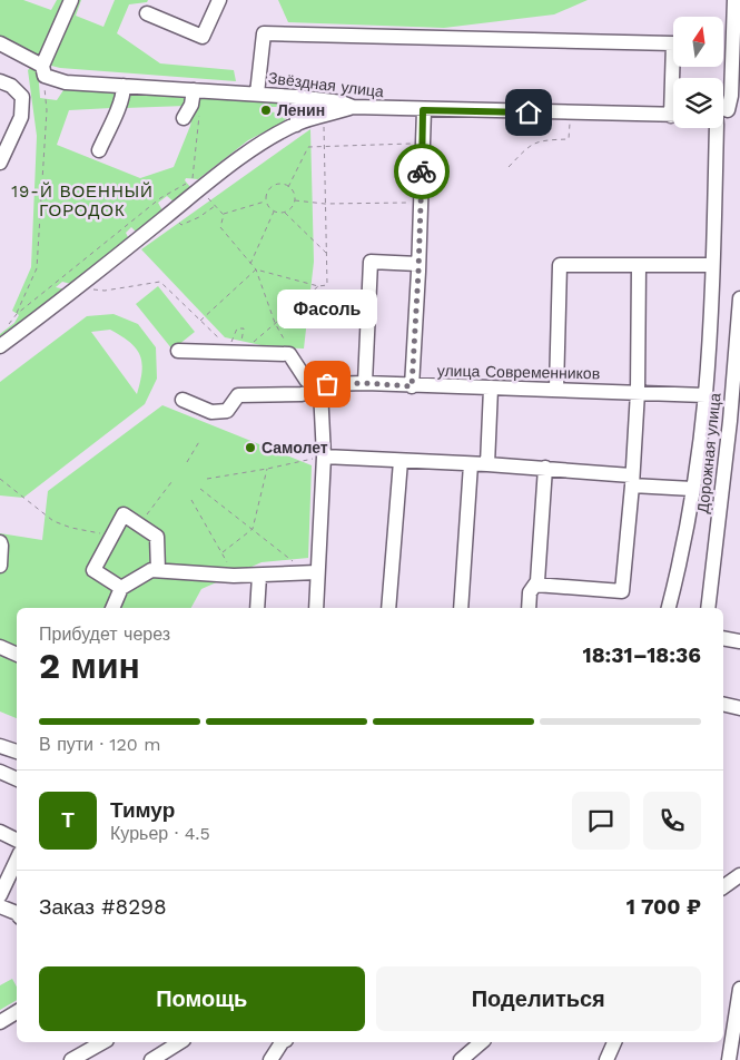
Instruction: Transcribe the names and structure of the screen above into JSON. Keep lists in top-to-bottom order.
{
  "streets": {
    "street": ["Звёздная улица", "улица Современников", "Дорожная улица"]
  },
  "districts": ["19-Й ВОЕННЫЙ ГОРОДОК"],
  "places": ["Ленин", "Фасоль", "Самолет"],
  "north": "top",
  "page": {
    "bubble": "Фасоль",
    "heading": ["2 мин", "Прибудет через", "18:31–18:36"],
    "panel": [
      "Тимур",
      "Курьер · 4.5",
      "Заказ #8298",
      "1 700 ₽"
    ],
    "bar": "В пути · 120 m",
    "round": "Т",
    "buttons": ["Помощь", "Поделиться"]
  }
}
